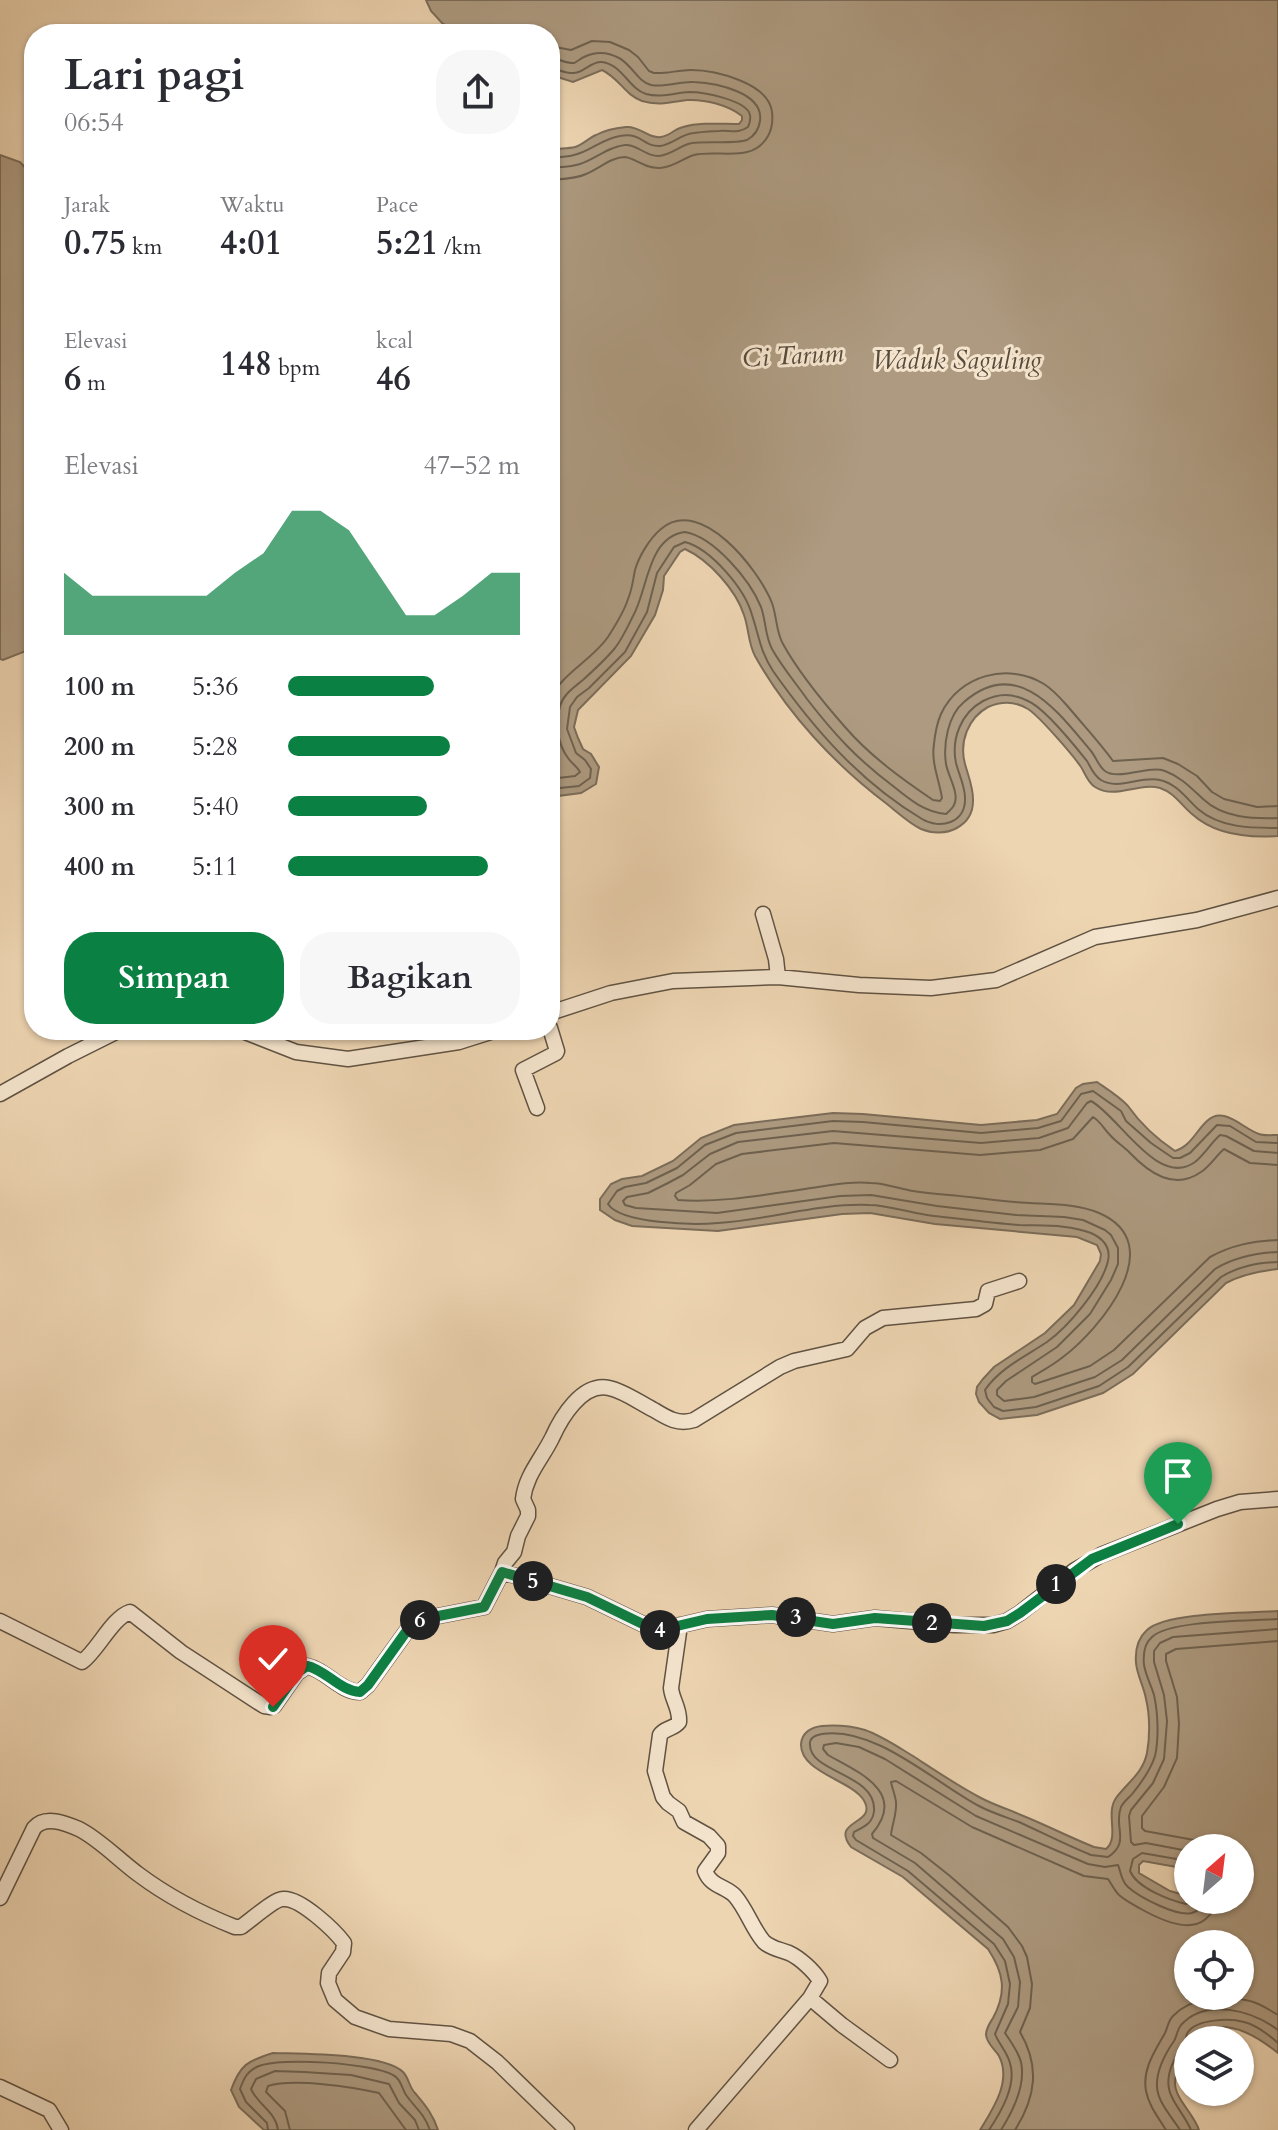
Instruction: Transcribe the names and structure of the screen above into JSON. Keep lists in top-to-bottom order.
{
  "water": ["Ci Tarum", "Waduk Saguling"],
  "north": "top right",
  "page": {
    "heading": ["Lari pagi", "06:54"],
    "stats": [
      ["Jarak", "0.75 km"],
      ["Waktu", "4:01"],
      ["Pace", "5:21 /km"],
      ["Elevasi", "6 m"],
      ["148 bpm"],
      ["kcal", "46"]
    ],
    "chart": ["Elevasi", "47–52 m"],
    "list": [
      {
        "name": "100 m",
        "note": "5:36"
      },
      {
        "name": "200 m",
        "note": "5:28"
      },
      {
        "name": "300 m",
        "note": "5:40"
      },
      {
        "name": "400 m",
        "note": "5:11"
      }
    ],
    "buttons": ["Simpan", "Bagikan"],
    "pins": [
      "5",
      "1",
      "3",
      "6",
      "2",
      "4"
    ]
  }
}
